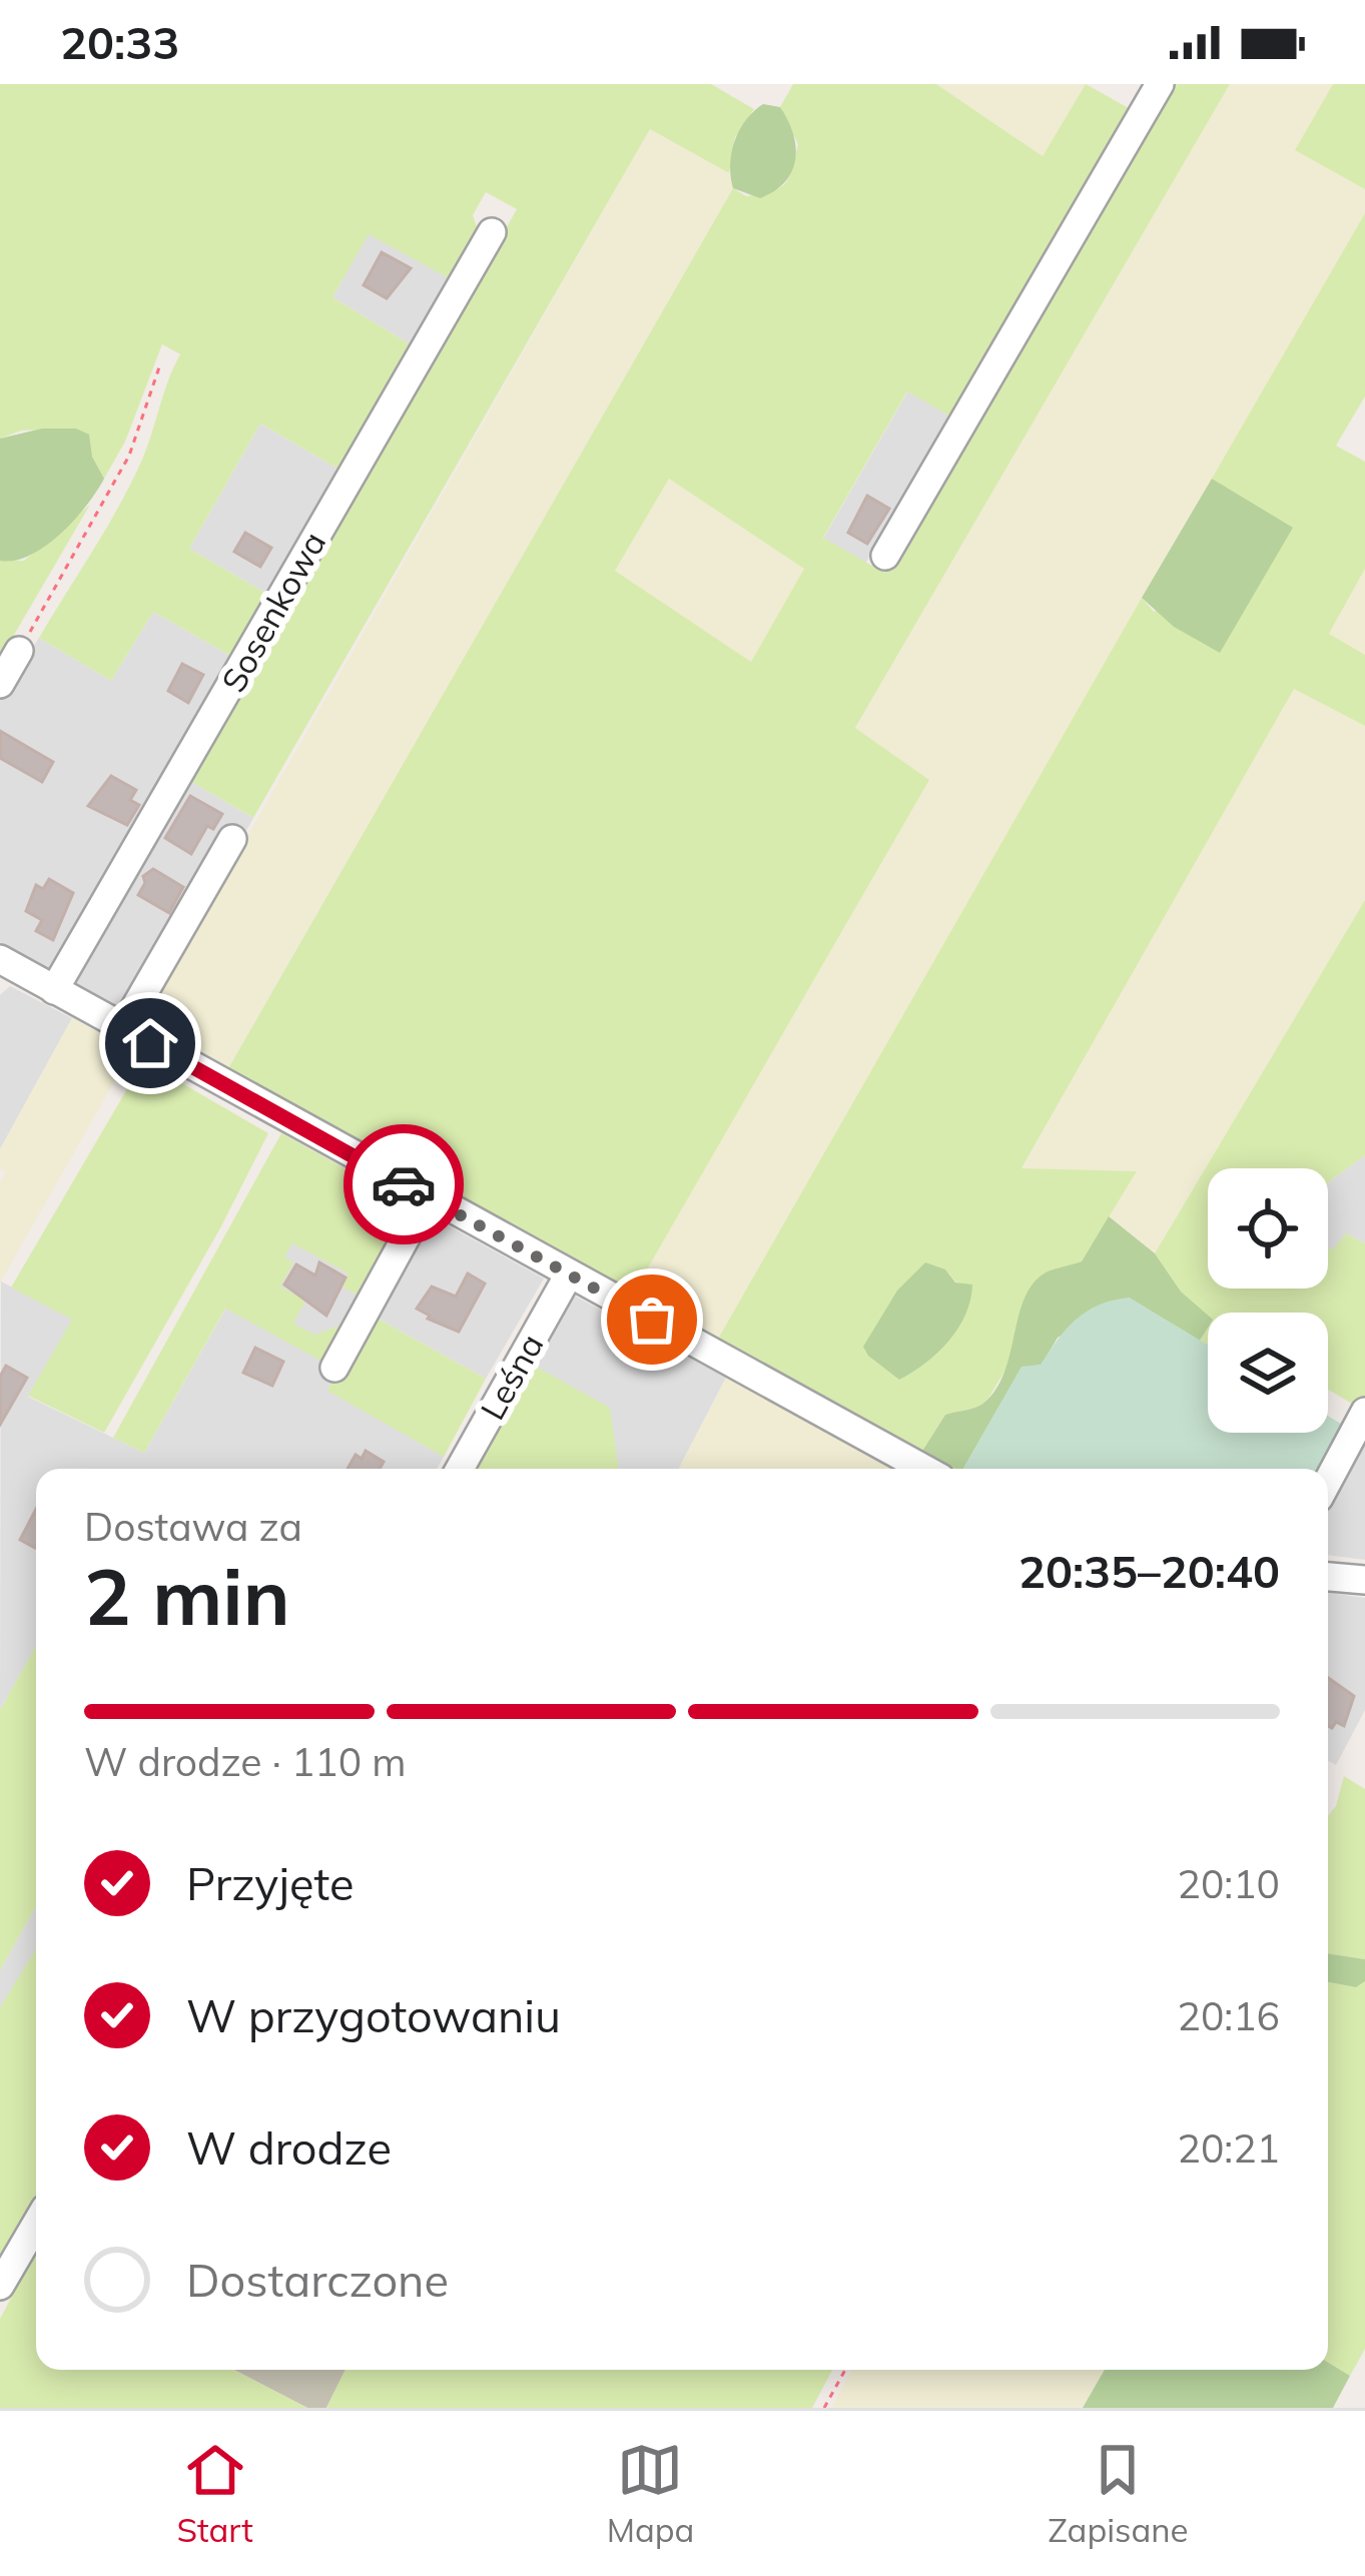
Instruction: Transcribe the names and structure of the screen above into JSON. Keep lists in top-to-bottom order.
{
  "streets": {
    "street": ["Sosenkowa", "Leśna"]
  },
  "page": {
    "status": "20:33",
    "heading": ["2 min", "Dostawa za", "20:35–20:40"],
    "bar": "W drodze · 110 m",
    "list": [
      ["Przyjęte", "20:10"],
      ["W przygotowaniu", "20:16"],
      ["W drodze", "20:21"],
      "Dostarczone"
    ],
    "tabs": ["Start", "Mapa", "Zapisane"]
  }
}
